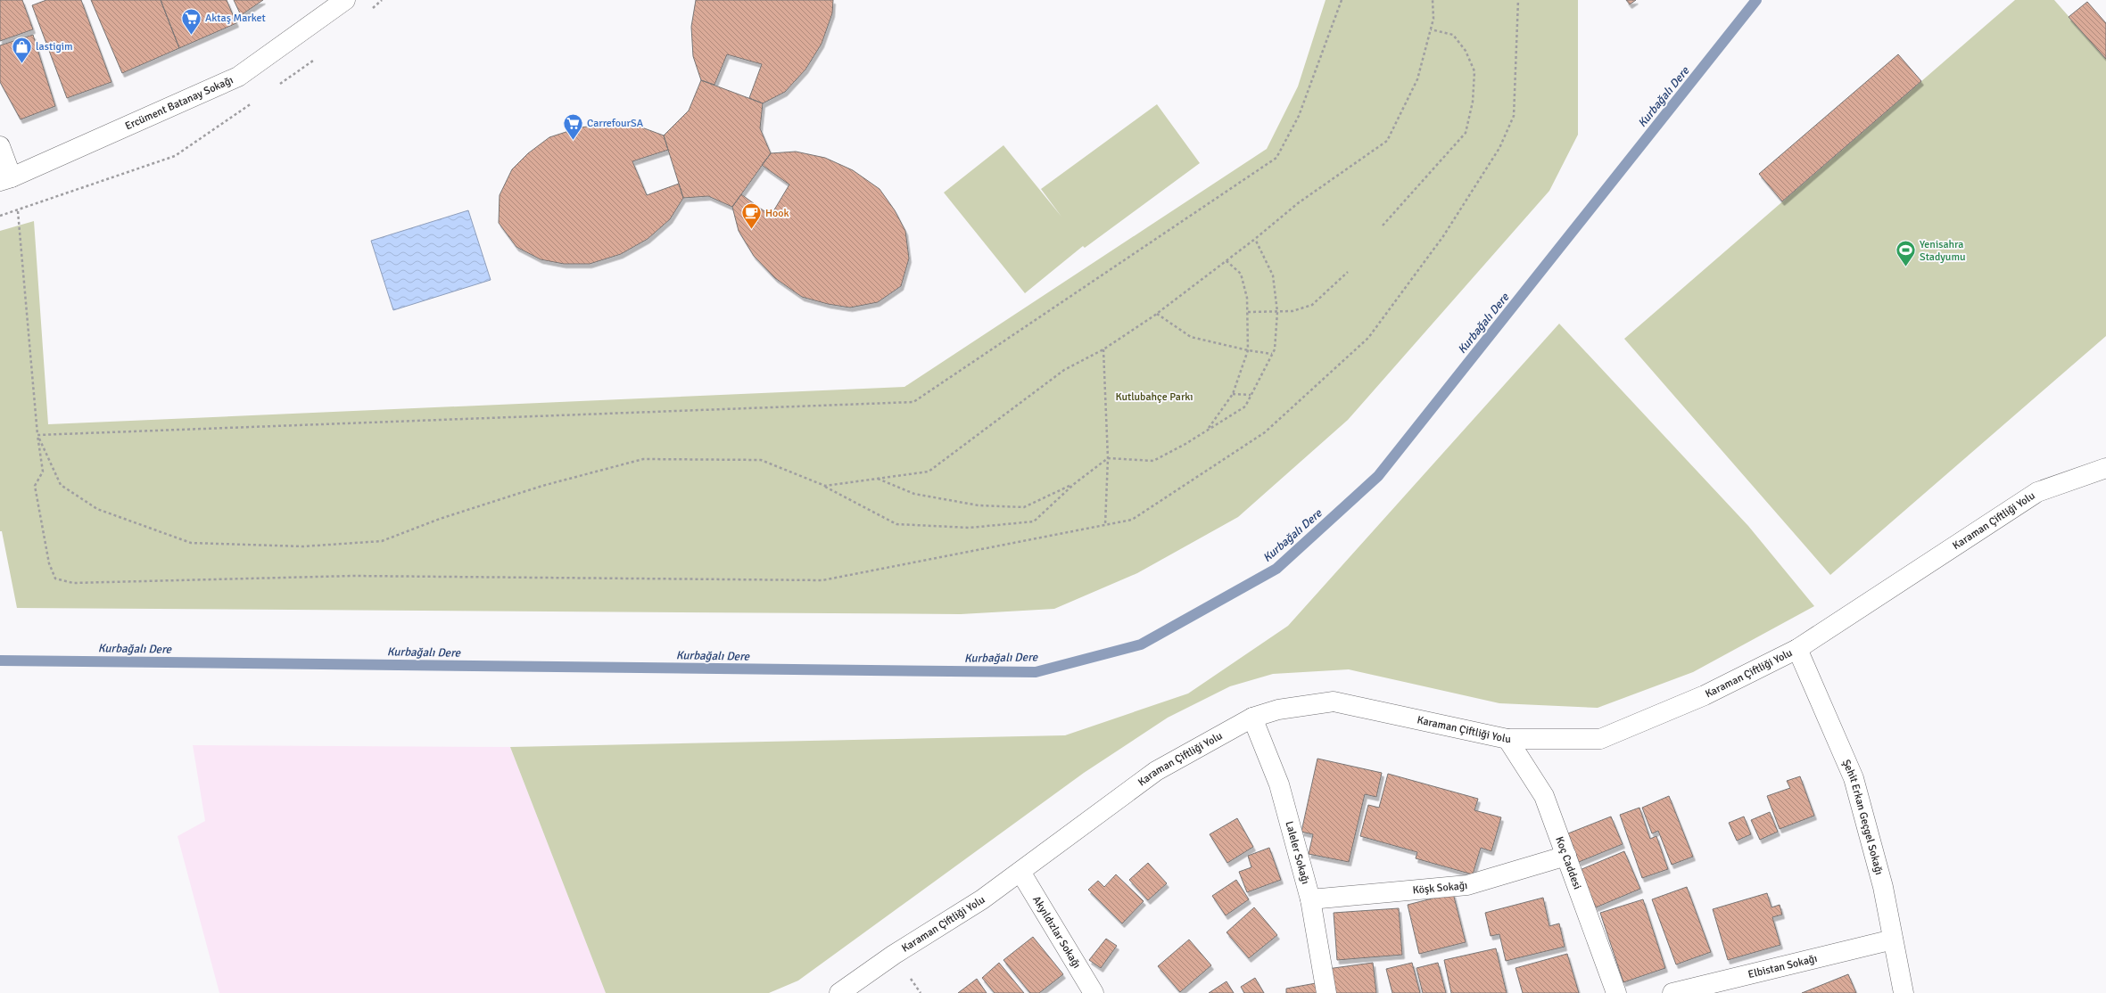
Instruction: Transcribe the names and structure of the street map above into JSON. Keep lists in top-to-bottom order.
{
  "streets": {
    "street": [
      "Ercüment Batanay Sokağı",
      "Karaman Çiftliği Yolu",
      "Şehit Erkan Geçgel Sokağı",
      "Laleler Sokağı",
      "Koç Caddesi",
      "Köşk Sokağı",
      "Akyıldızlar Sokağı",
      "Elbistan Sokağı"
    ]
  },
  "crossings": [
    ["Karaman Çiftliği Yolu", "Şehit Erkan Geçgel Sokağı"],
    ["Karaman Çiftliği Yolu", "Laleler Sokağı"],
    ["Karaman Çiftliği Yolu", "Koç Caddesi"],
    ["Karaman Çiftliği Yolu", "Akyıldızlar Sokağı"],
    ["Şehit Erkan Geçgel Sokağı", "Elbistan Sokağı"],
    ["Laleler Sokağı", "Köşk Sokağı"],
    ["Koç Caddesi", "Köşk Sokağı"]
  ],
  "water": ["Kurbağalı Dere"],
  "parks": ["Kutlubahçe Parkı"],
  "places": {
    "supermarket": ["Aktaş Market", "CarrefourSA"],
    "shop": ["lastigim"],
    "cafe": ["Hook"],
    "sports": ["Yenisahra Stadyumu"]
  }
}
